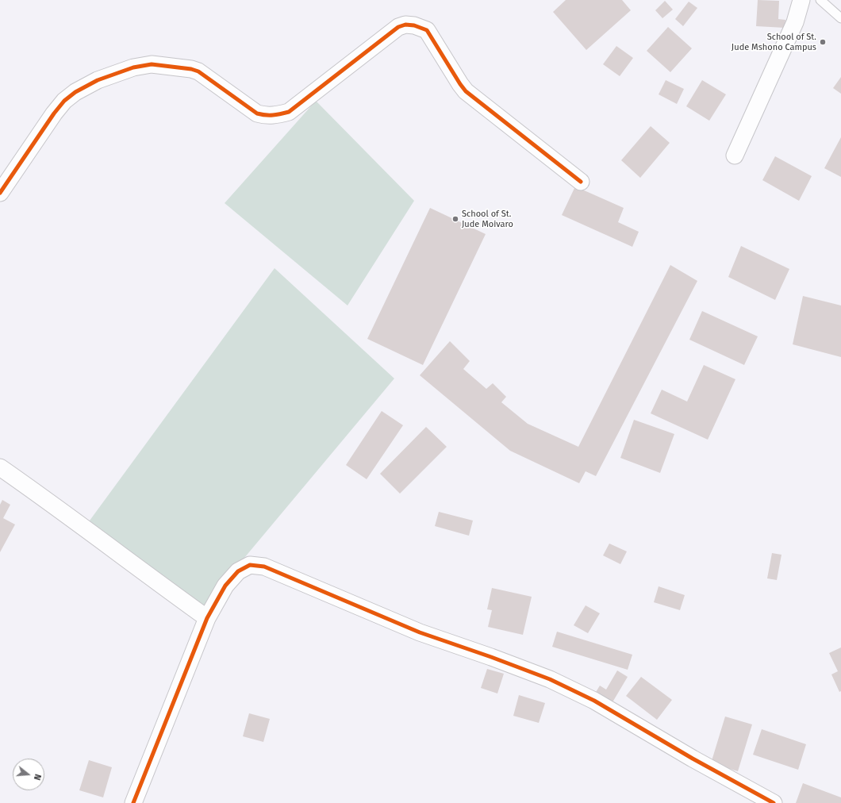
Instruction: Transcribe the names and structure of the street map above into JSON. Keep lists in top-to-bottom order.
{
  "places": ["School of St. Jude Mshono Campus", "School of St. Jude Moivaro"],
  "north": "right"
}
